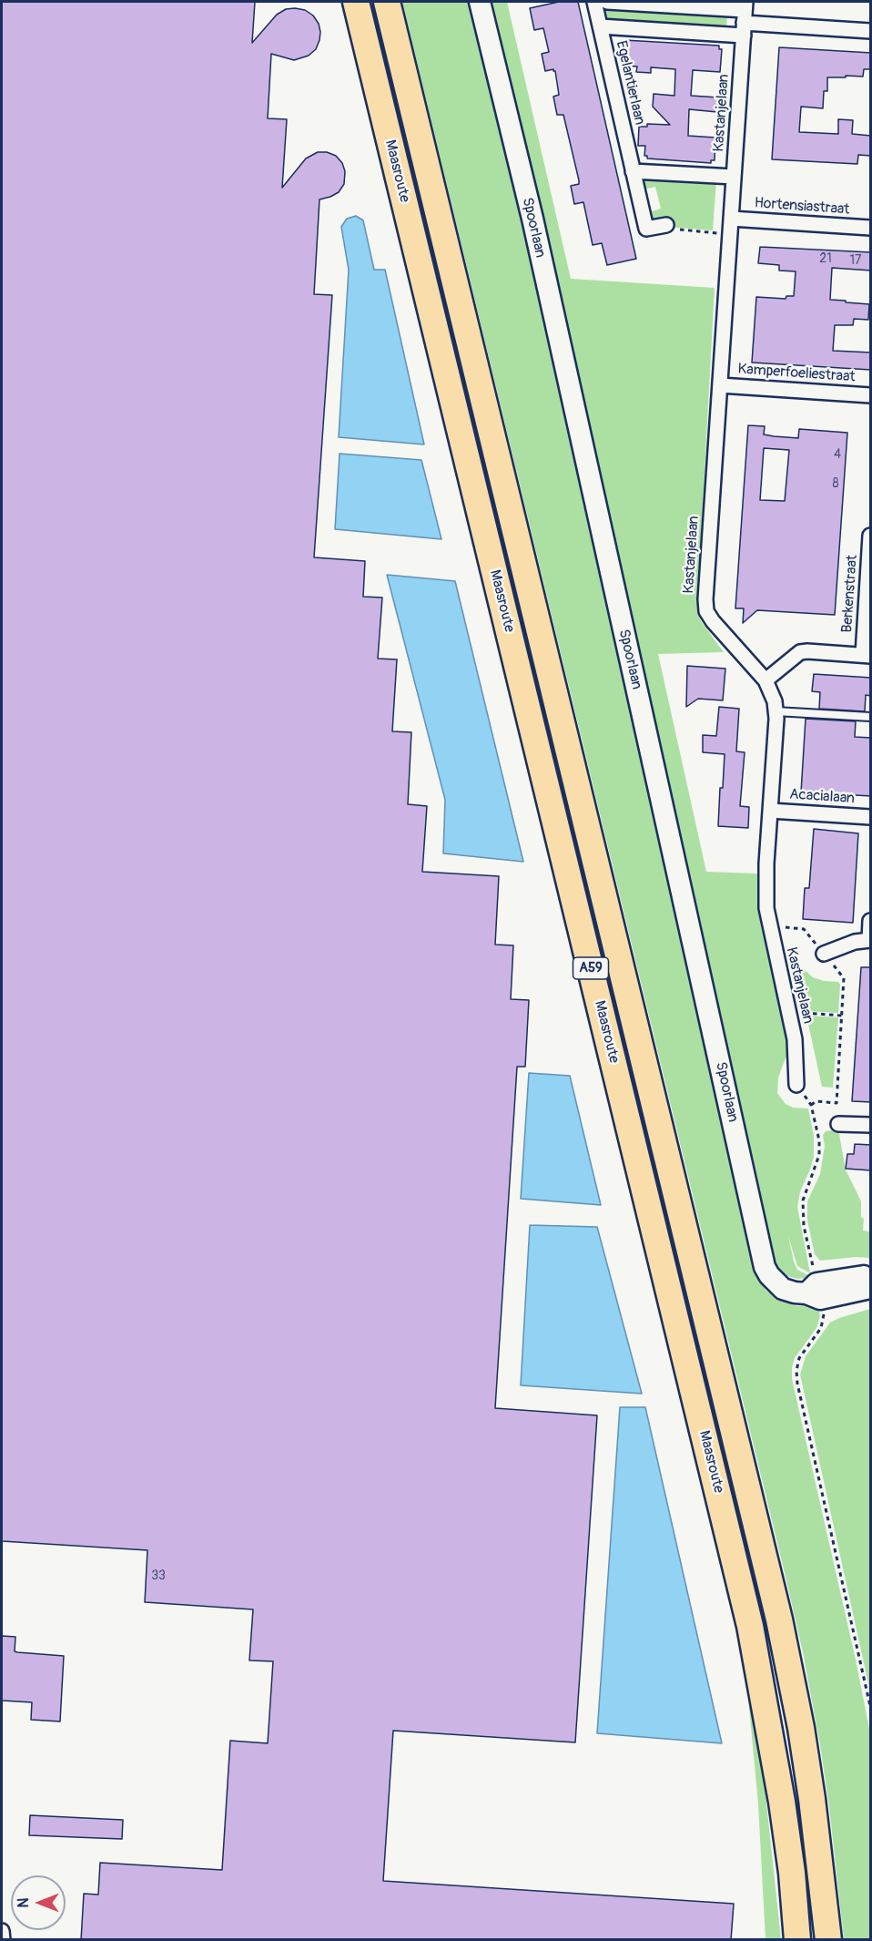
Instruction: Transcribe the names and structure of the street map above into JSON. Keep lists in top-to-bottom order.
{
  "streets": {
    "highway": ["Maasroute", "A59"],
    "main road": ["Spoorlaan"],
    "street": [
      "Egelantierlaan",
      "Kastanjelaan",
      "Hortensiastraat",
      "Kamperfoeliestraat",
      "Berkenstraat",
      "Acacialaan"
    ]
  },
  "crossings": [
    ["Kastanjelaan", "Hortensiastraat"],
    ["Kastanjelaan", "Kamperfoeliestraat"],
    ["Kastanjelaan", "Acacialaan"]
  ],
  "house_numbers": [
    "21",
    "17",
    "4",
    "8",
    "33"
  ],
  "north": "left"
}
